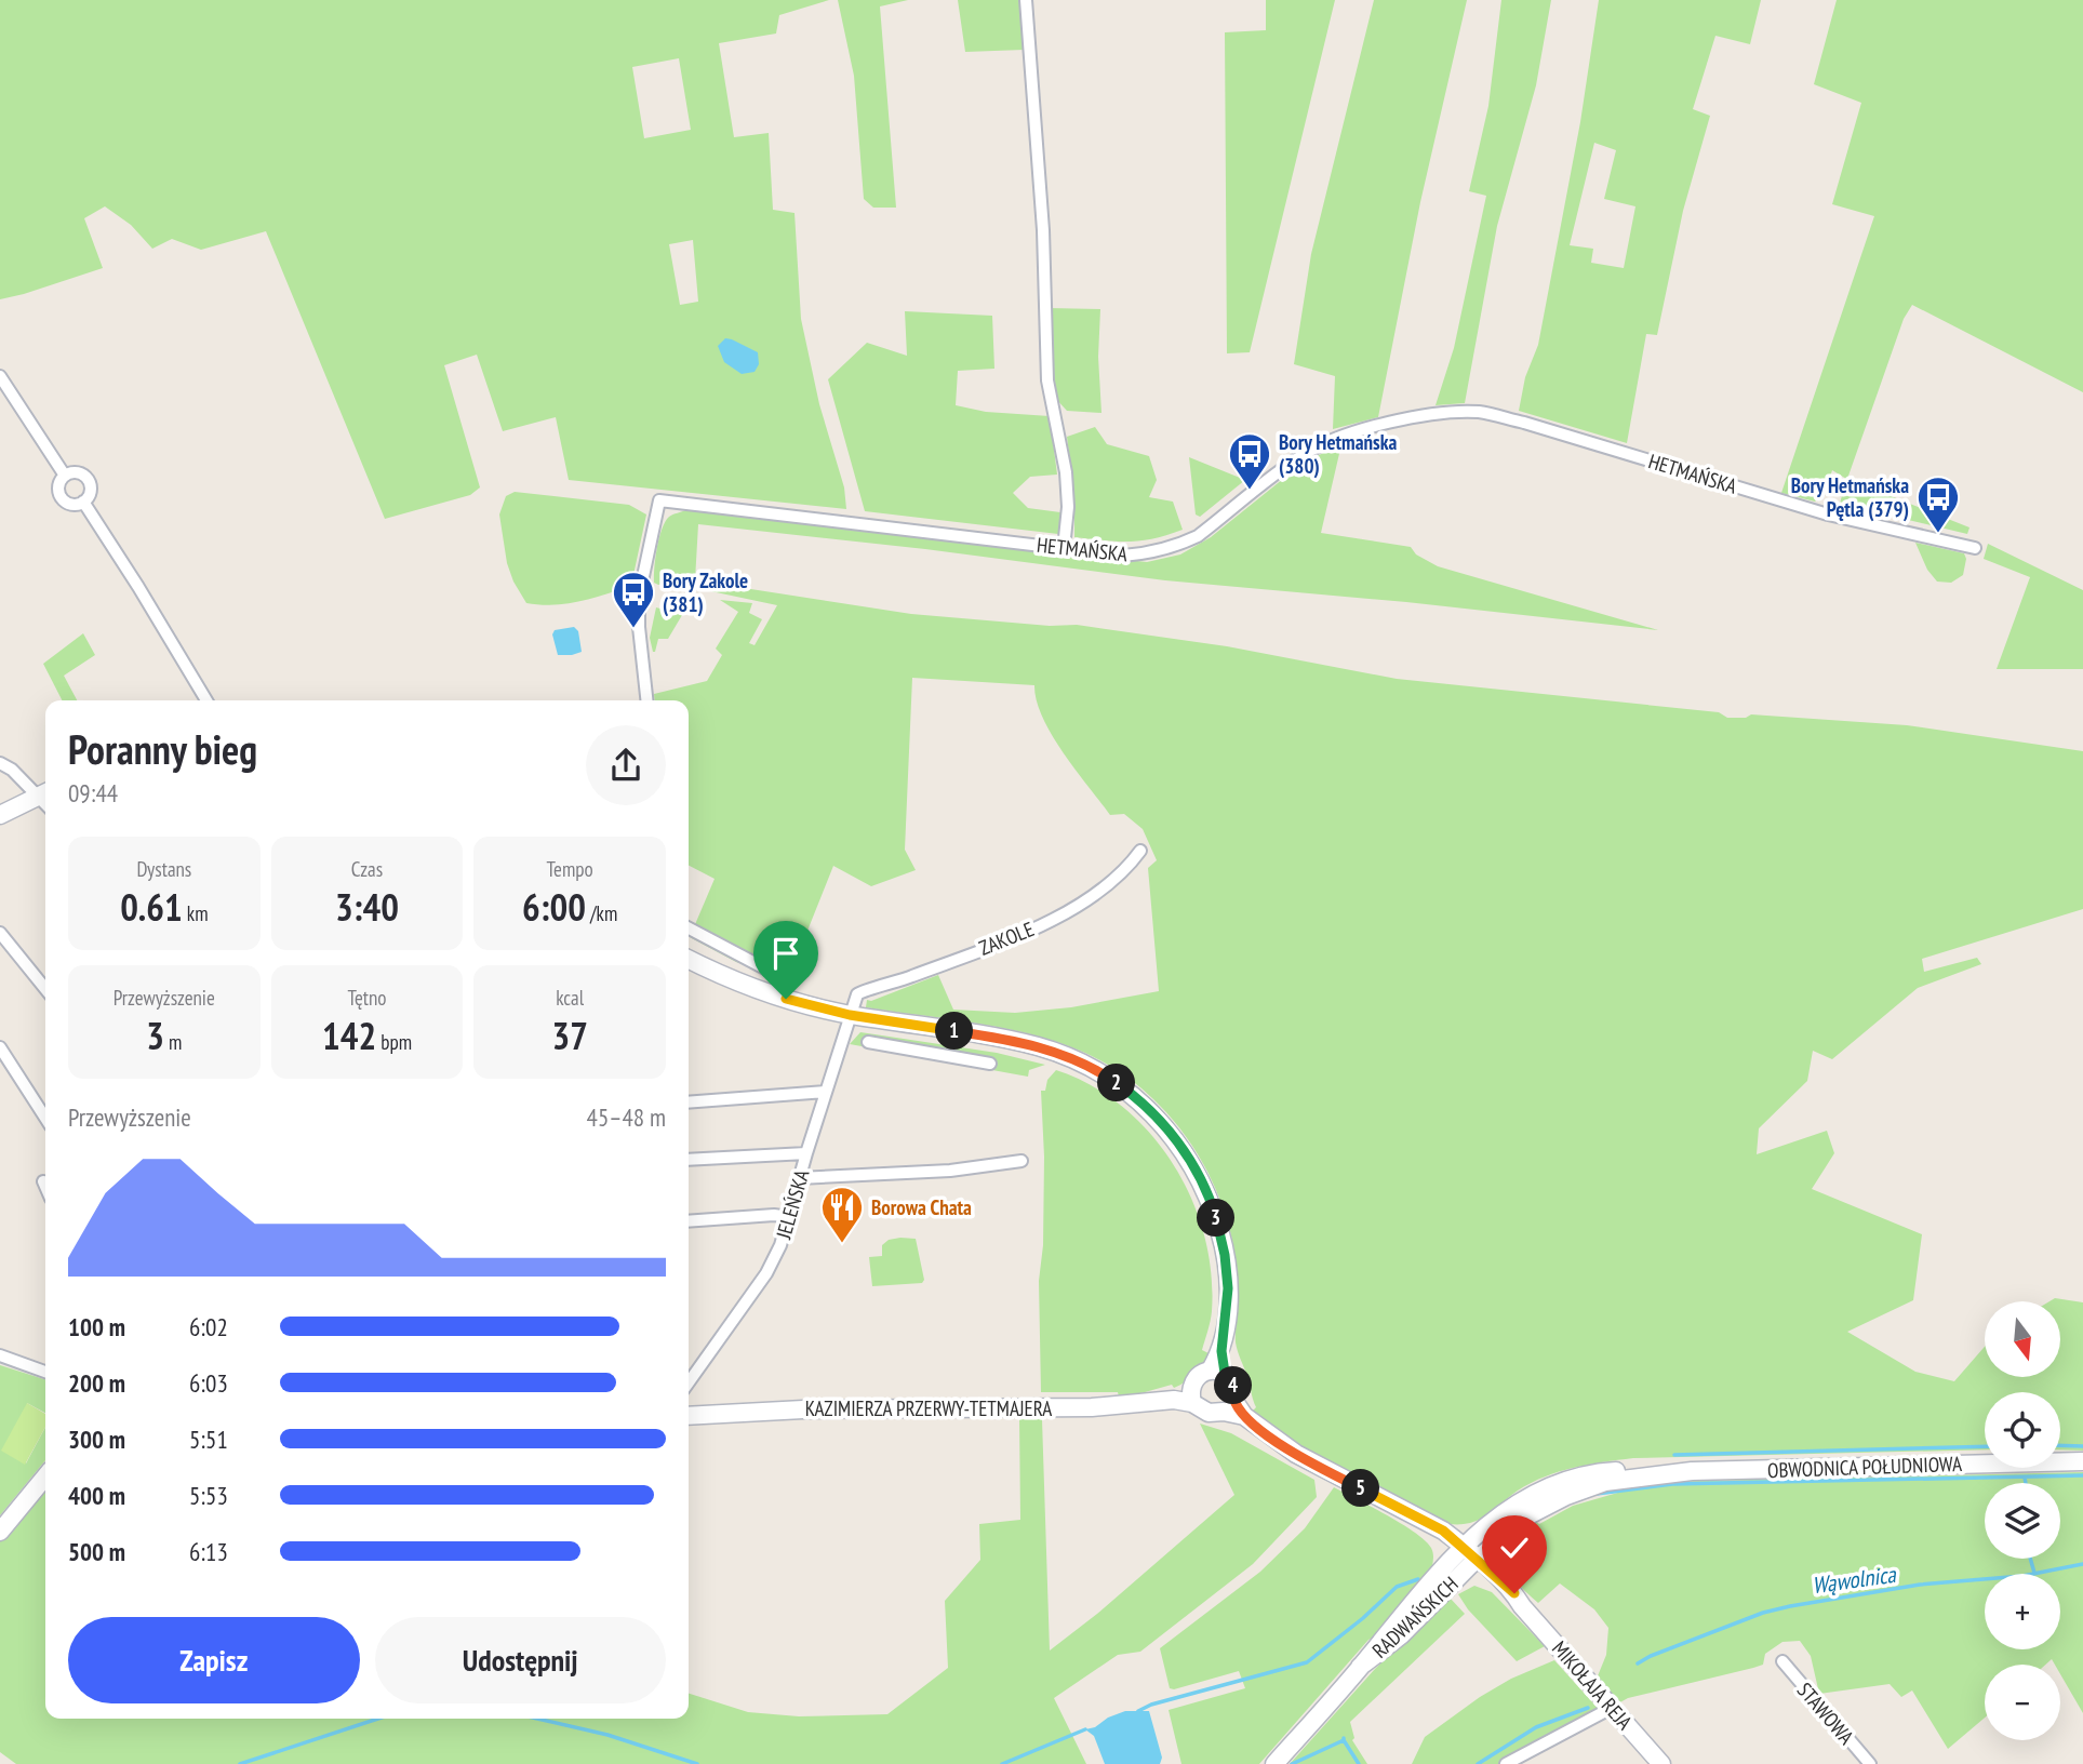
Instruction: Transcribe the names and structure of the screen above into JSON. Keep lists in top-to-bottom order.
{
  "streets": {
    "street": [
      "HETMAŃSKA",
      "ZAKOLE",
      "JELEŃSKA",
      "KAZIMIERZA PRZERWY-TETMAJERA",
      "OBWODNICA POŁUDNIOWA",
      "RADWAŃSKICH",
      "MIKOŁAJA REJA",
      "STAWOWA"
    ]
  },
  "crossings": [
    ["ZAKOLE", "JELEŃSKA"],
    ["KAZIMIERZA PRZERWY-TETMAJERA", "MIKOŁAJA REJA"],
    ["RADWAŃSKICH", "MIKOŁAJA REJA"]
  ],
  "water": ["Wąwolnica"],
  "places": {
    "bus stop": ["Bory Hetmańska (380)", "Bory Hetmańska Pętla (379)", "Bory Zakole (381)"],
    "restaurant": ["Borowa Chata"]
  },
  "north": "bottom",
  "page": {
    "heading": ["Poranny bieg", "09:44"],
    "stats": [
      ["Dystans", "0.61 km"],
      ["Czas", "3:40"],
      ["Tempo", "6:00 /km"],
      ["Przewyższenie", "3 m"],
      ["Tętno", "142 bpm"],
      ["kcal", "37"]
    ],
    "pins": [
      "1",
      "2",
      "3",
      "4",
      "5"
    ],
    "chart": ["Przewyższenie", "45–48 m"],
    "list": [
      {
        "name": "100 m",
        "note": "6:02"
      },
      {
        "name": "200 m",
        "note": "6:03"
      },
      {
        "name": "300 m",
        "note": "5:51"
      },
      {
        "name": "400 m",
        "note": "5:53"
      },
      {
        "name": "500 m",
        "note": "6:13"
      }
    ],
    "map_buttons": ["+", "−"],
    "buttons": ["Zapisz", "Udostępnij"]
  }
}
